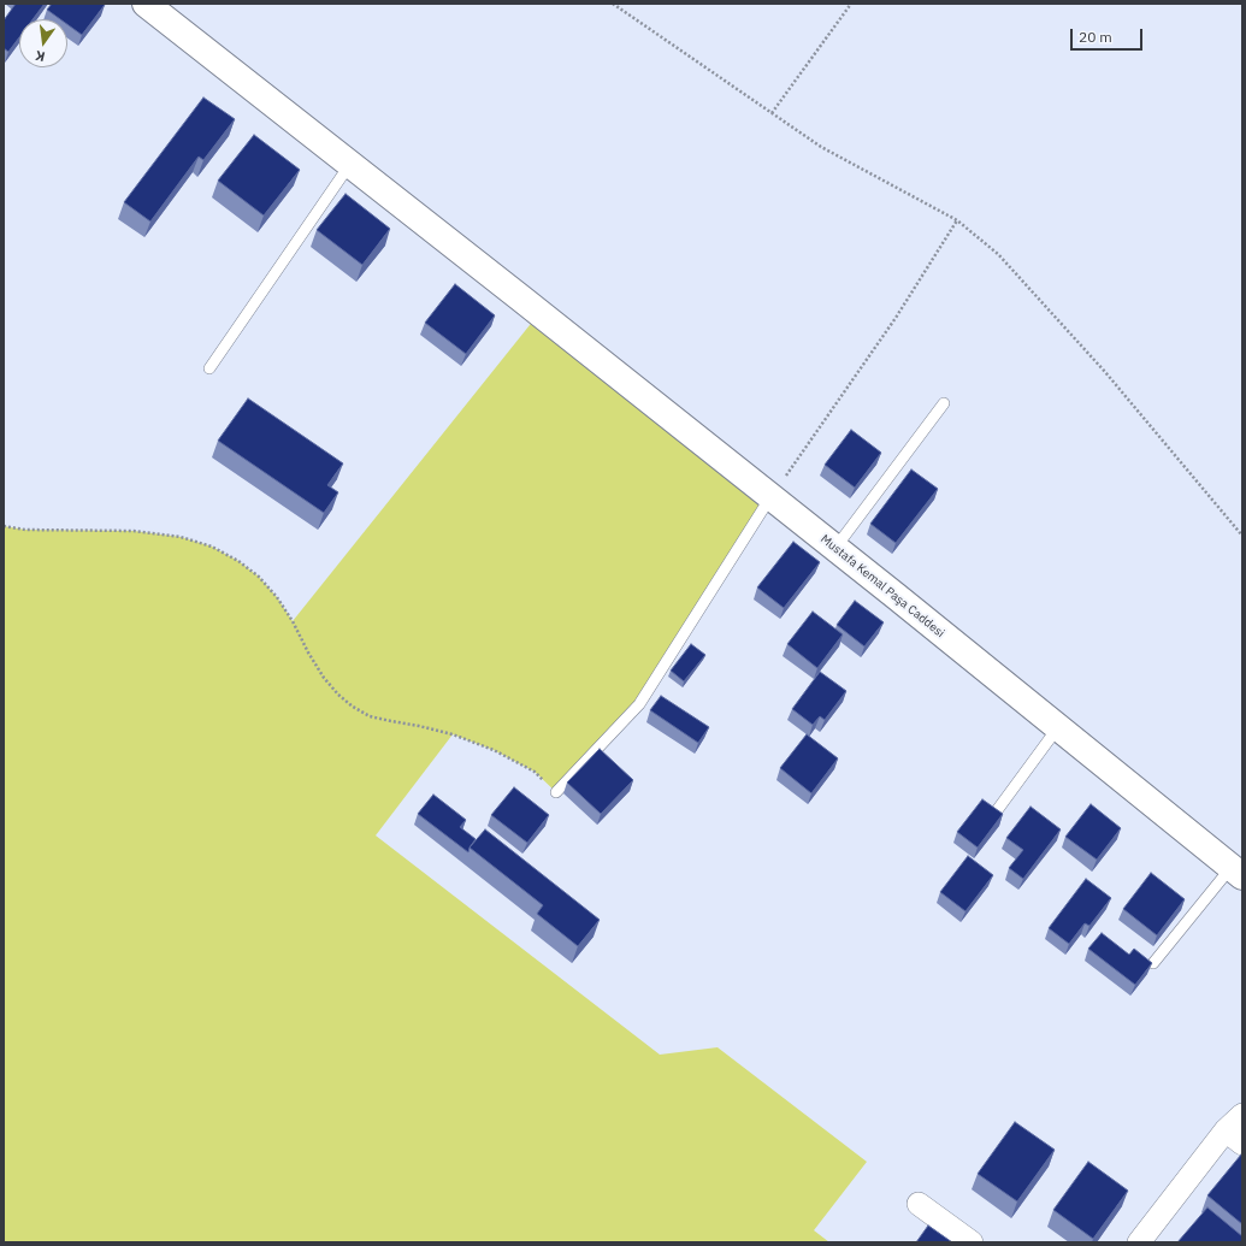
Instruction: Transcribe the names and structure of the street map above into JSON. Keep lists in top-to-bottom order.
{
  "streets": {
    "street": ["Mustafa Kemal Paşa Caddesi"]
  },
  "scale_bar": "20 m",
  "north": "bottom"
}
